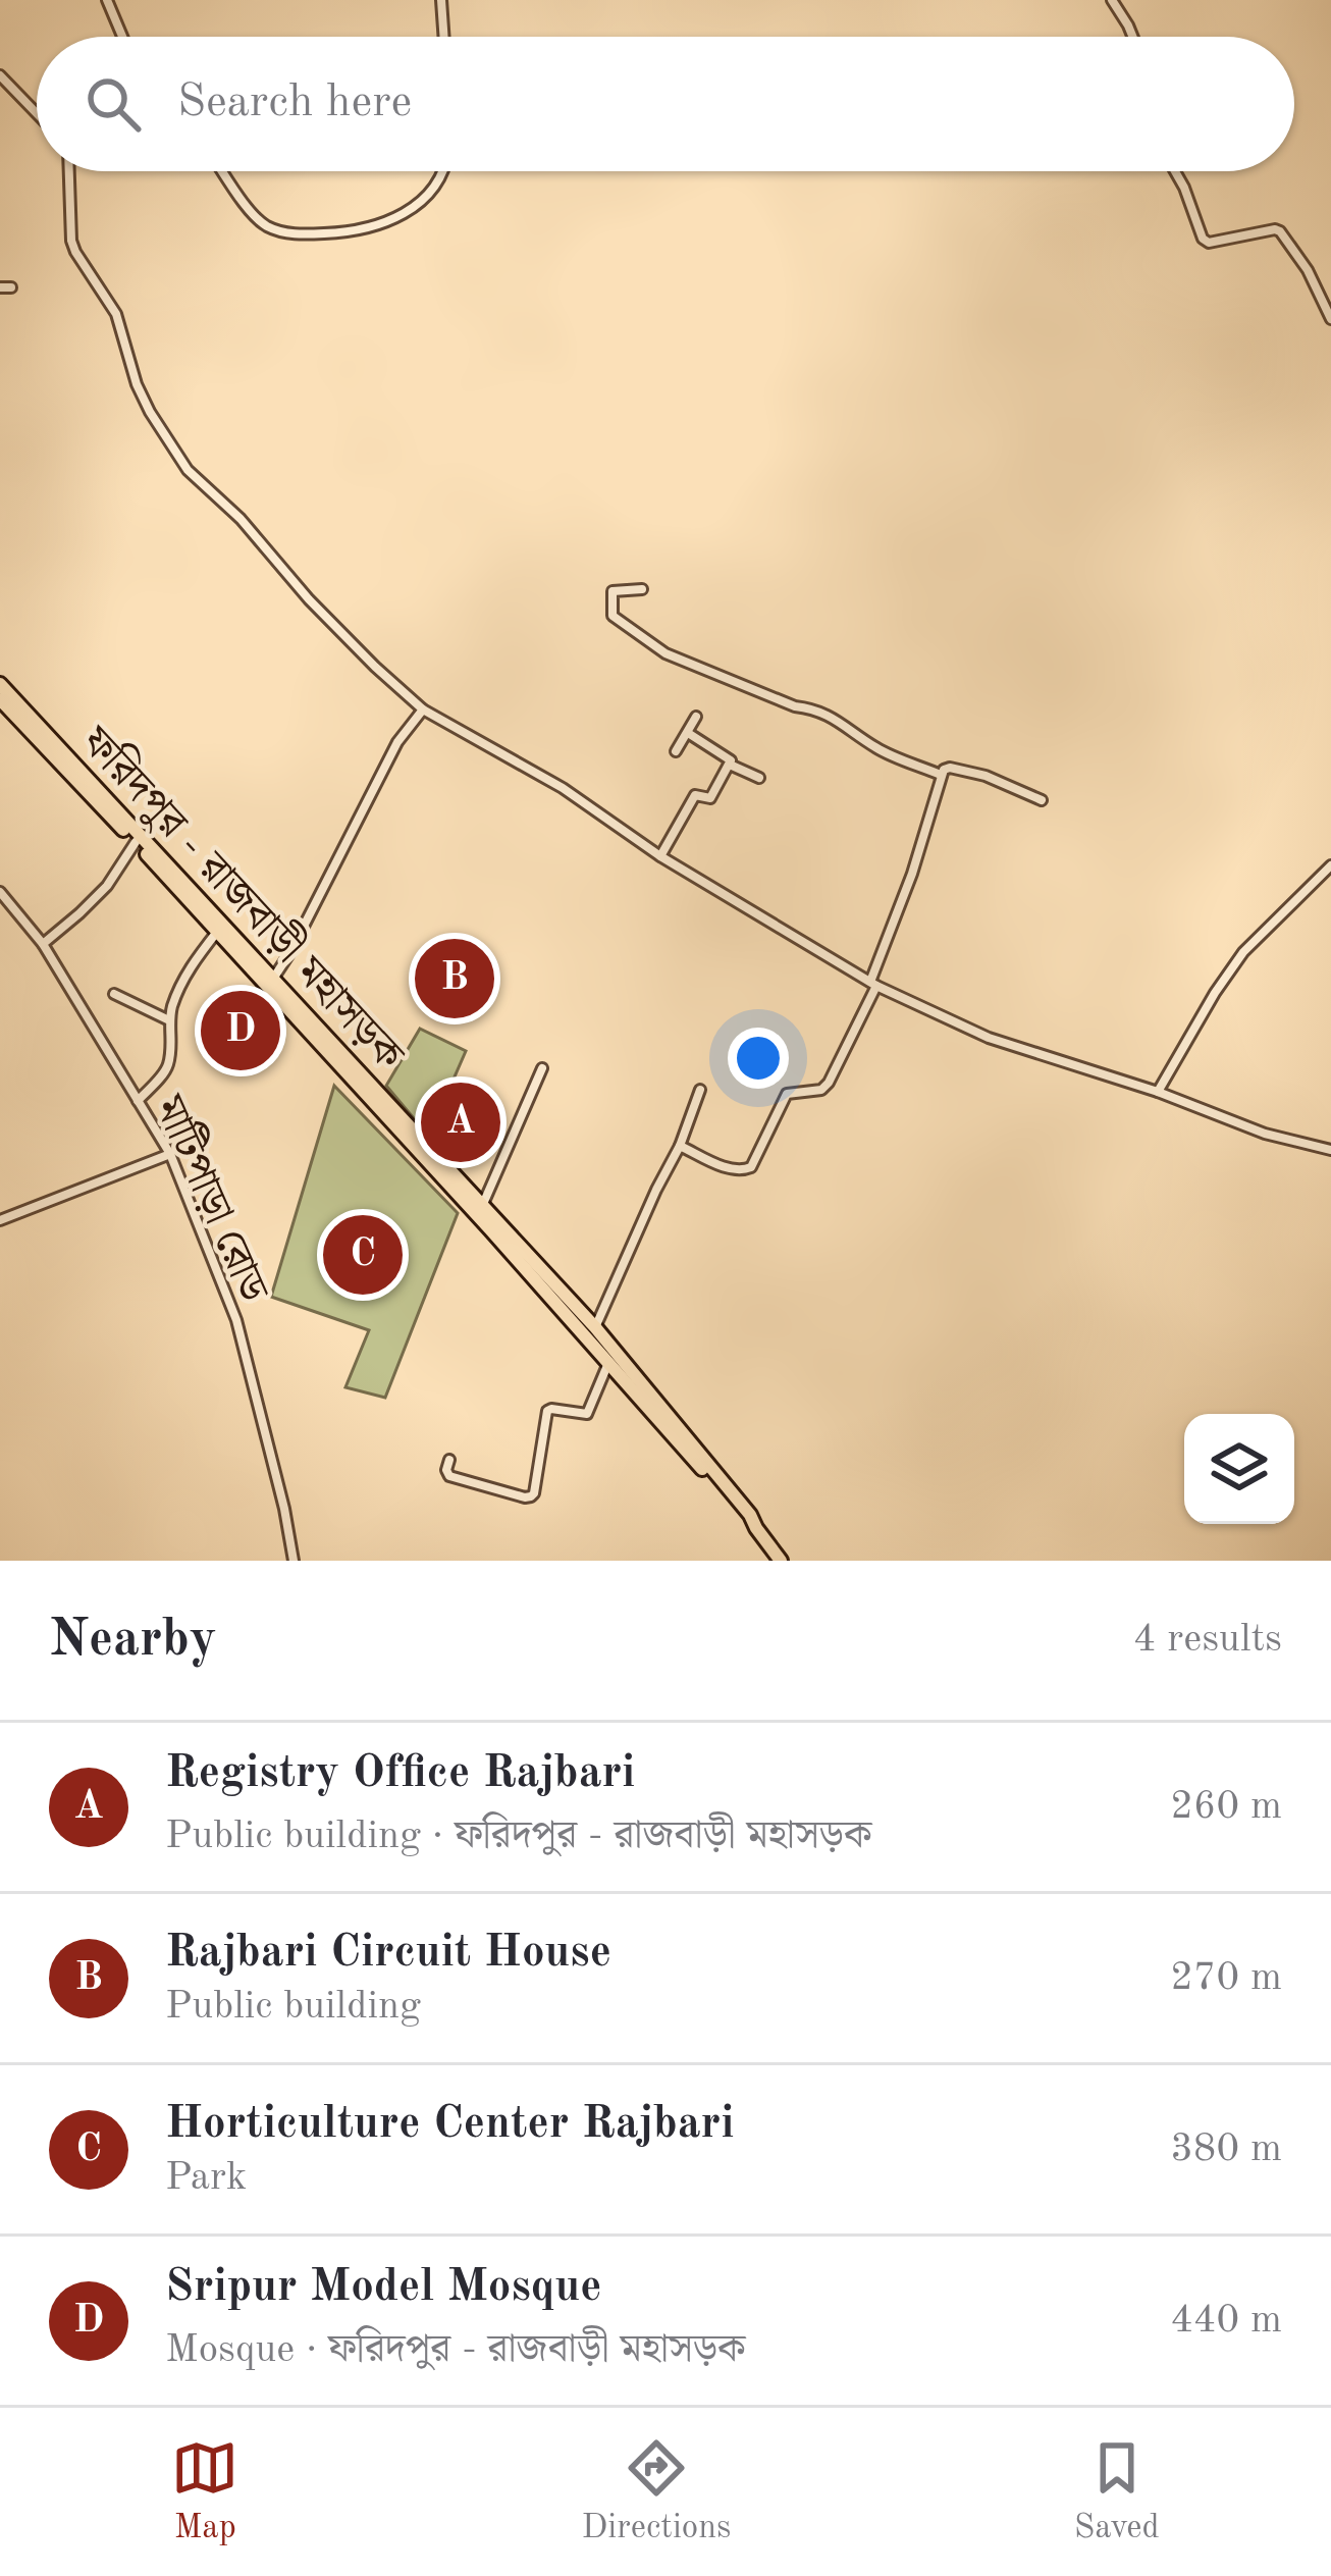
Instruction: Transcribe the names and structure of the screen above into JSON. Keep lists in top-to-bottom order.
{
  "streets": {
    "main road": ["ফরিদপুর - রাজবাড়ী মহাসড়ক"],
    "street": ["মাটিপাড়া রোড"]
  },
  "page": {
    "search": "Search here",
    "pins": [
      "B",
      "D",
      "A",
      "C"
    ],
    "heading": ["Nearby", "4 results"],
    "list": [
      {
        "mark": "A",
        "name": "Registry Office Rajbari",
        "note": "Public building · ফরিদপুর - রাজবাড়ী মহাসড়ক",
        "value": "260 m"
      },
      {
        "mark": "B",
        "name": "Rajbari Circuit House",
        "note": "Public building",
        "value": "270 m"
      },
      {
        "mark": "C",
        "name": "Horticulture Center Rajbari",
        "note": "Park",
        "value": "380 m"
      },
      {
        "mark": "D",
        "name": "Sripur Model Mosque",
        "note": "Mosque · ফরিদপুর - রাজবাড়ী মহাসড়ক",
        "value": "440 m"
      }
    ],
    "nav": ["Map", "Directions", "Saved"]
  }
}
